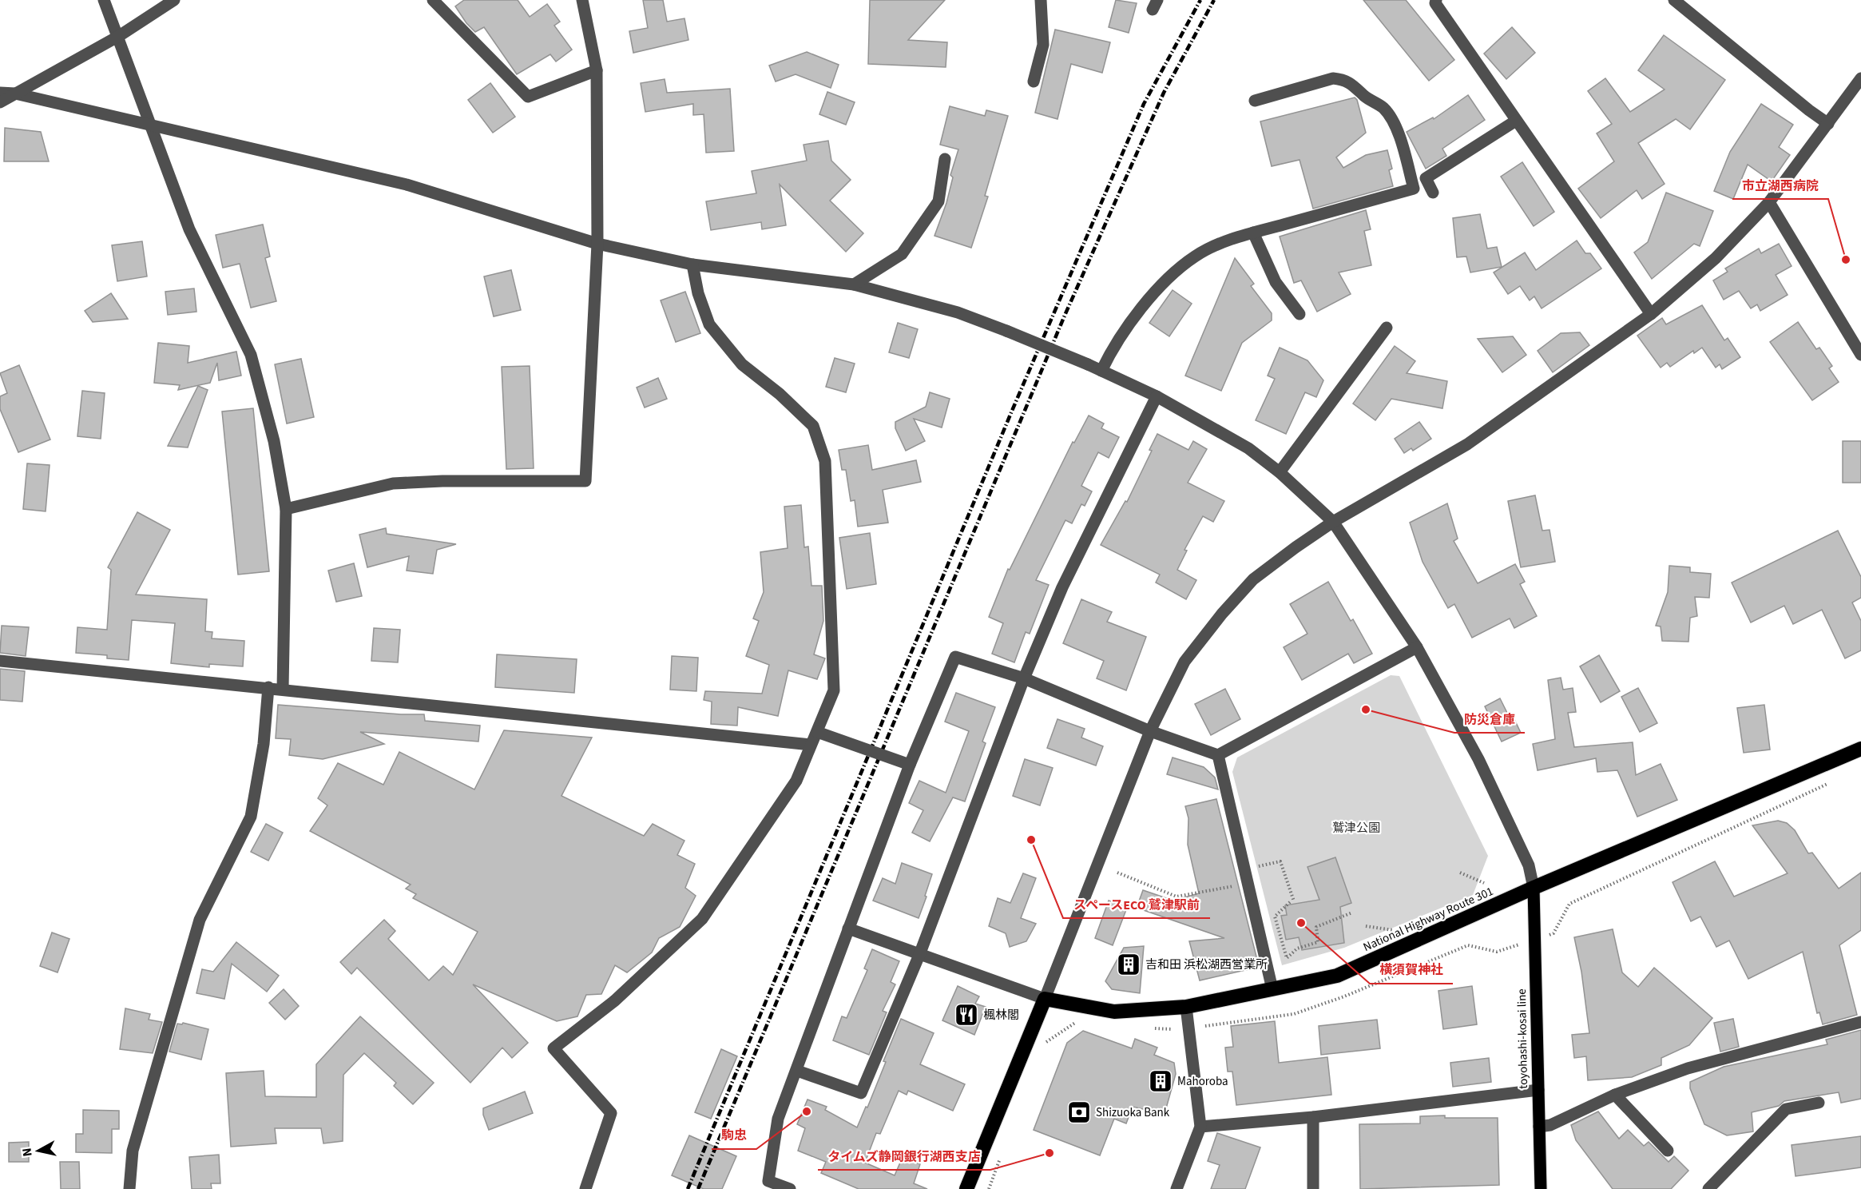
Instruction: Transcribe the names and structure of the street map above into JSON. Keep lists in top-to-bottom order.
{
  "streets": {
    "highway": ["National Highway Route 301"],
    "main road": ["toyohashi-kosai line"]
  },
  "crossings": [
    ["National Highway Route 301", "toyohashi-kosai line"]
  ],
  "parks": ["鷲津公園"],
  "places": {
    "other": [
      "市立湖西病院",
      "防災倉庫",
      "スペースECO 鷲津駅前",
      "横須賀神社",
      "駒忠",
      "タイムズ静岡銀行湖西支店"
    ],
    "building": ["吉和田 浜松湖西営業所", "Mahoroba"],
    "restaurant": ["楓林閣"],
    "bank": ["Shizuoka Bank"]
  },
  "north": "left"
}
